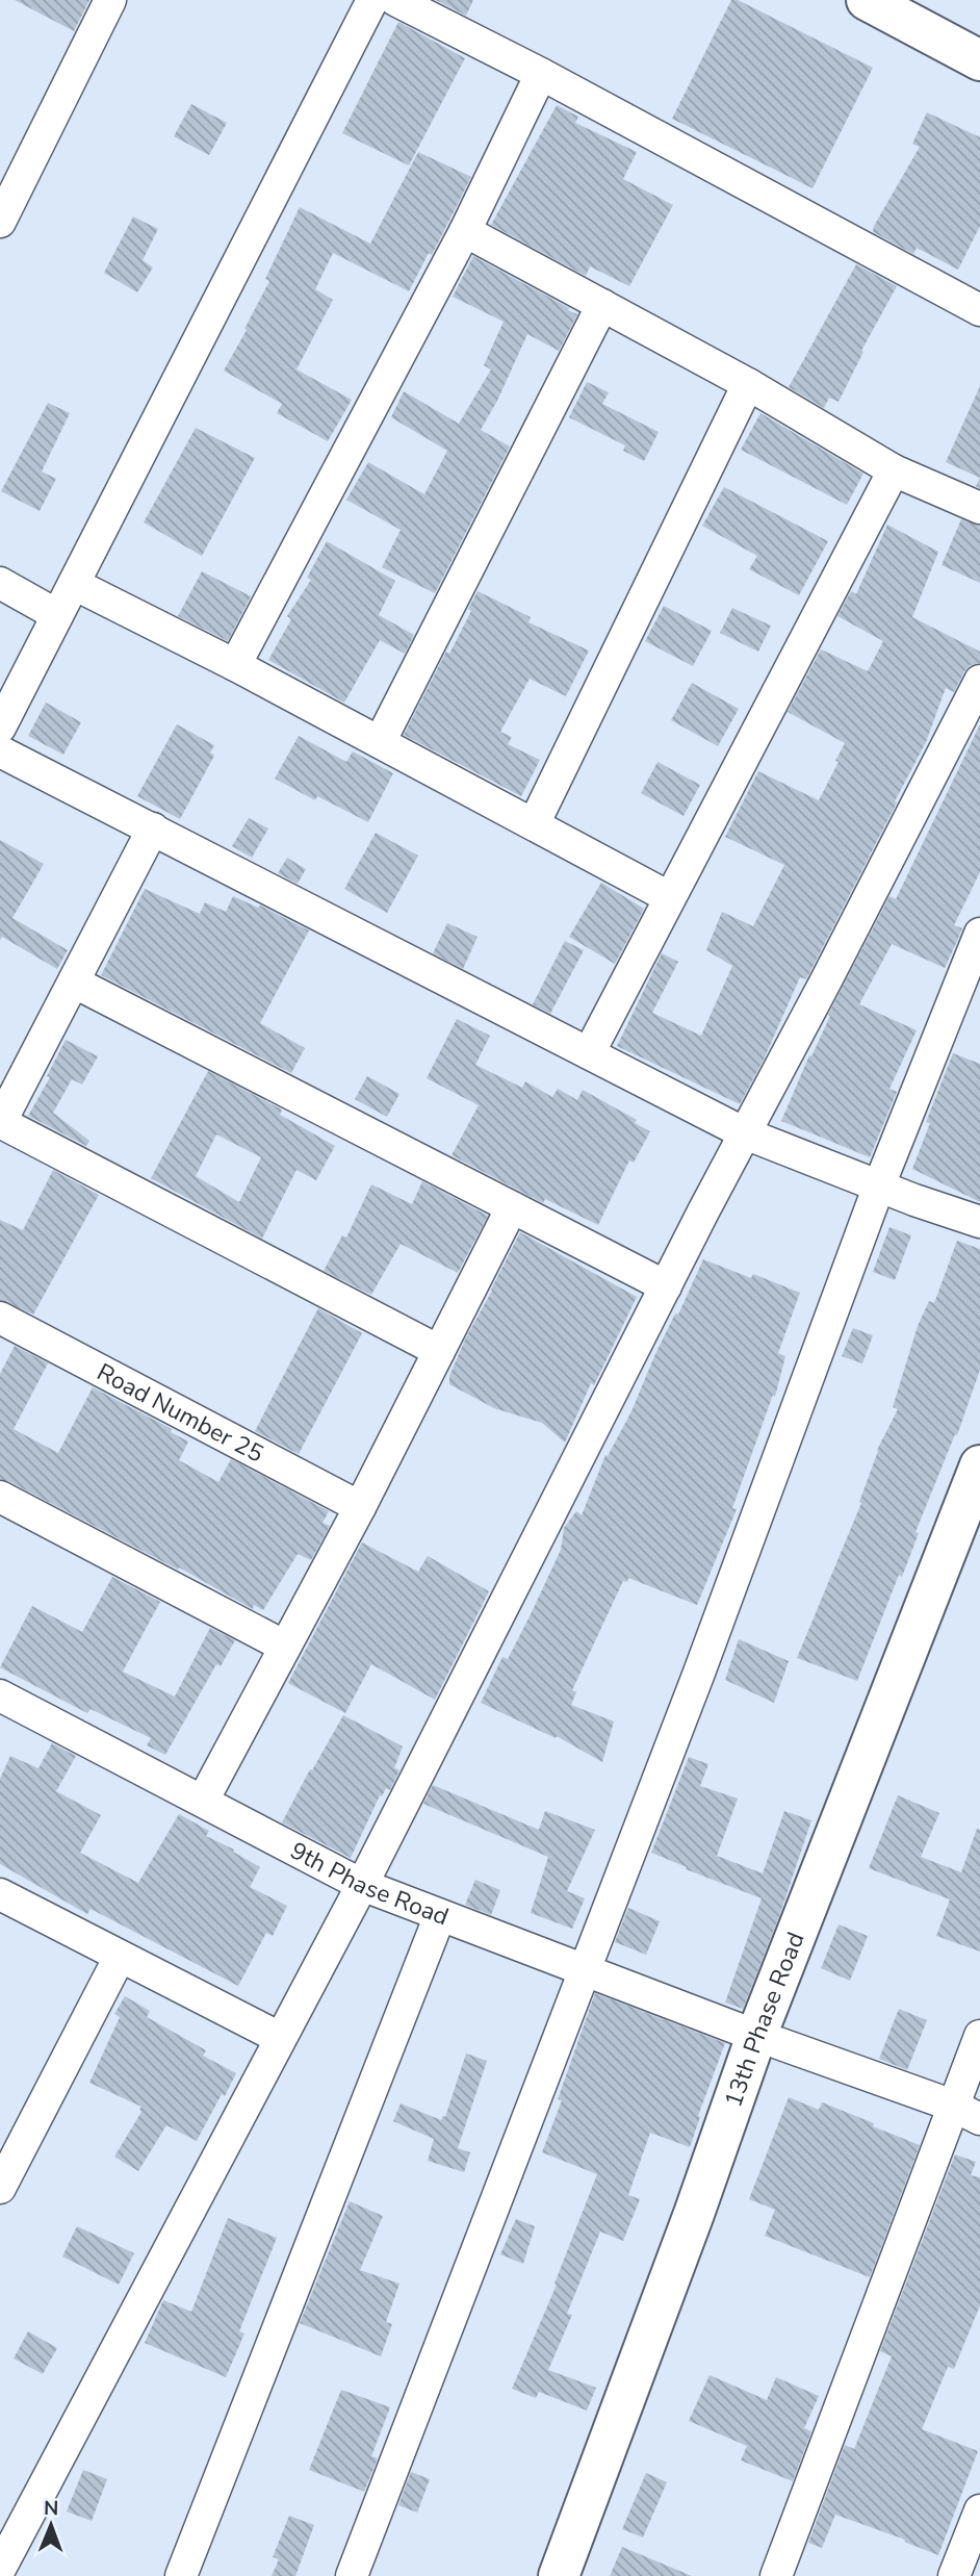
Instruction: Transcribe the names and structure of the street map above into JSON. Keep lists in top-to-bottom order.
{
  "streets": {
    "street": ["Road Number 25", "9th Phase Road", "13th Phase Road"]
  },
  "crossings": [
    ["9th Phase Road", "13th Phase Road"]
  ],
  "north": "top"
}
